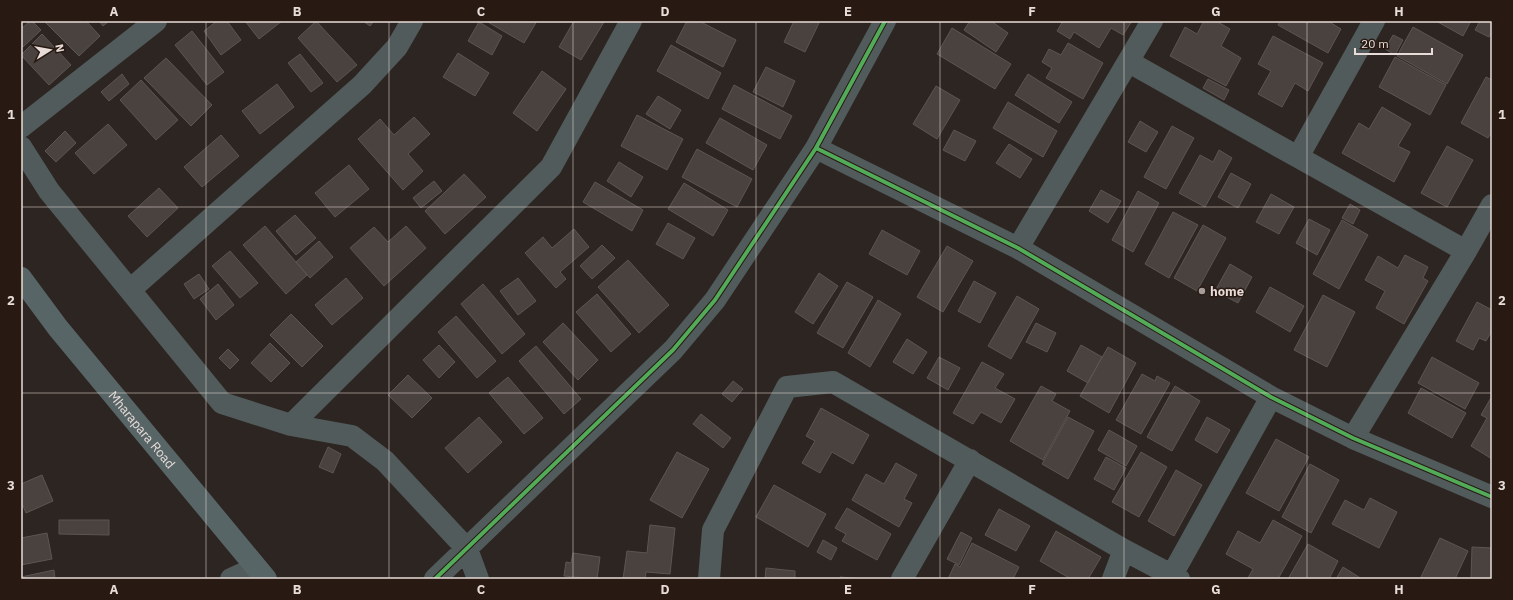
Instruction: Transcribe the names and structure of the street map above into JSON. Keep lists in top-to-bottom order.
{
  "streets": {
    "main road": ["Mharapara Road"]
  },
  "places": ["home"],
  "scale_bar": "20 m",
  "north": "right",
  "grid": {
    "columns": [
      "A",
      "B",
      "C",
      "D",
      "E",
      "F",
      "G",
      "H"
    ],
    "rows": ["1", "2", "3"]
  }
}
